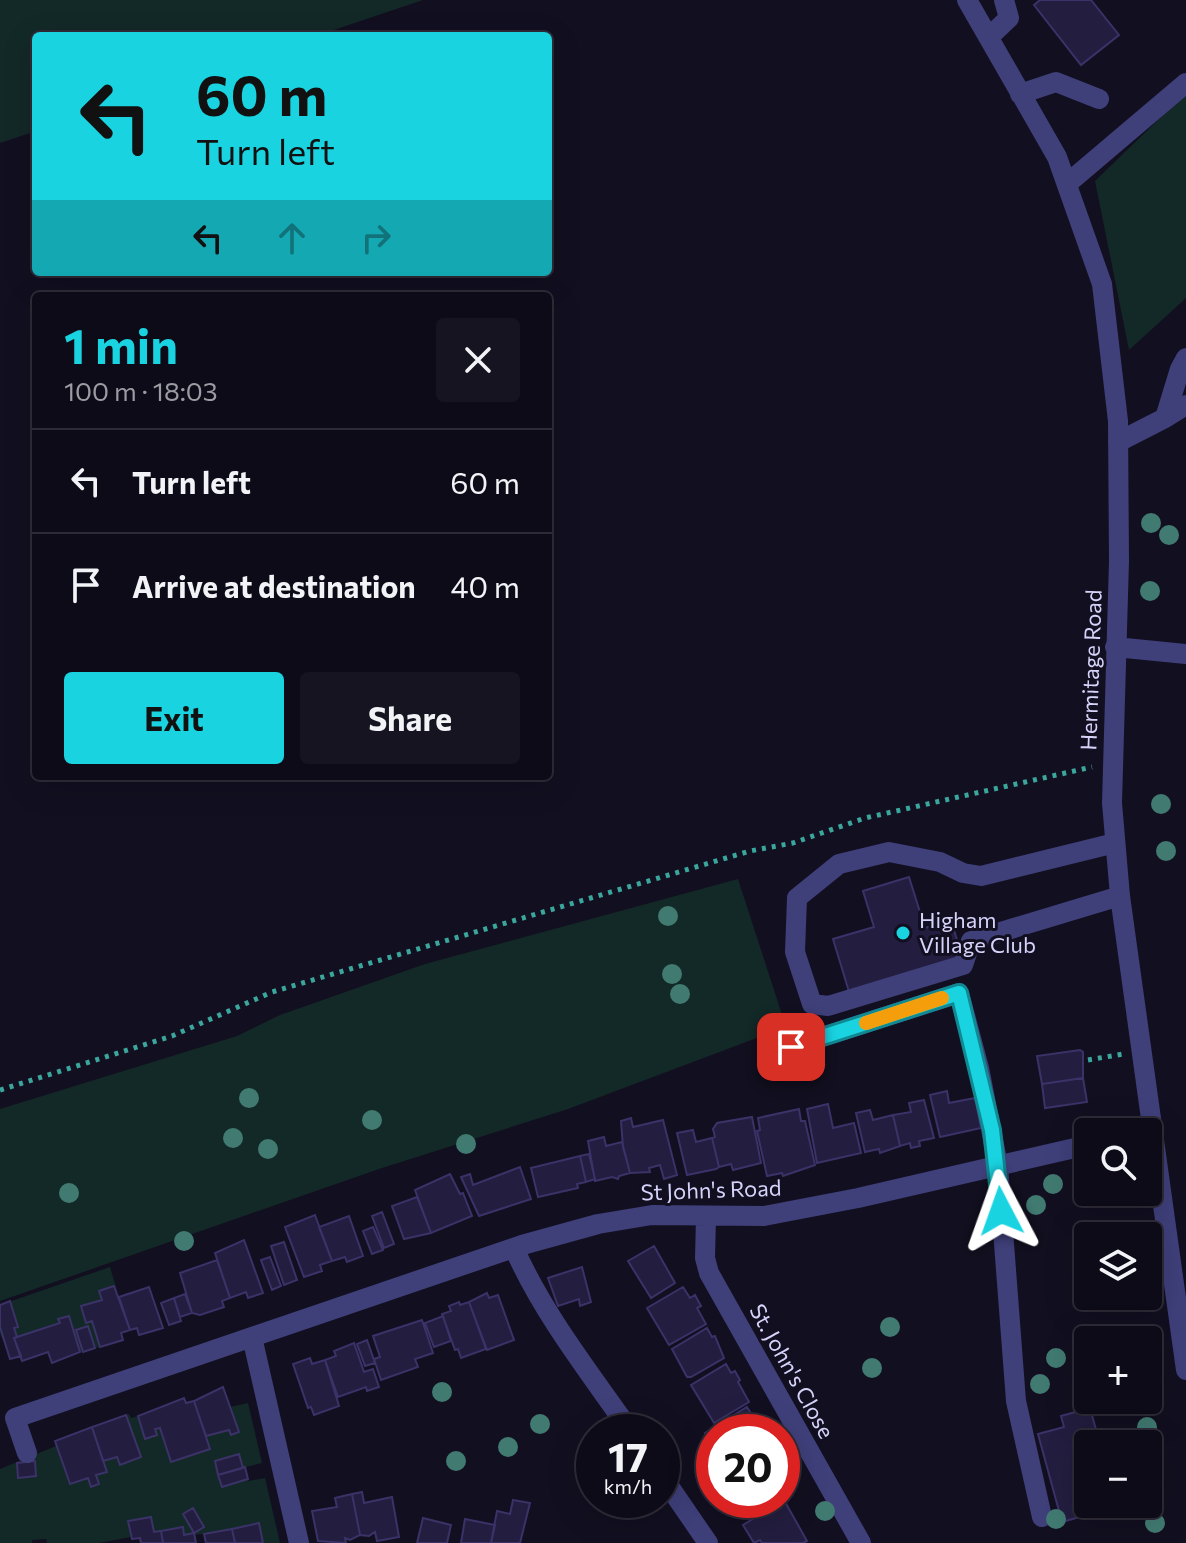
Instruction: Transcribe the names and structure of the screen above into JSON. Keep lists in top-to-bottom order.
{
  "streets": {
    "street": ["Hermitage Road", "St John's Road", "St. John's Close"]
  },
  "crossings": [
    ["St John's Road", "St. John's Close"]
  ],
  "places": ["Higham Village Club"],
  "page": {
    "turn": ["60 m", "Turn left"],
    "heading": ["1 min", "100 m · 18:03"],
    "list": [
      {
        "name": "Turn left",
        "value": "60 m"
      },
      {
        "name": "Arrive at destination",
        "value": "40 m"
      }
    ],
    "buttons": ["Exit", "Share"],
    "map_buttons": ["+", "−"],
    "speed": "17 km/h",
    "limit": "20"
  }
}
